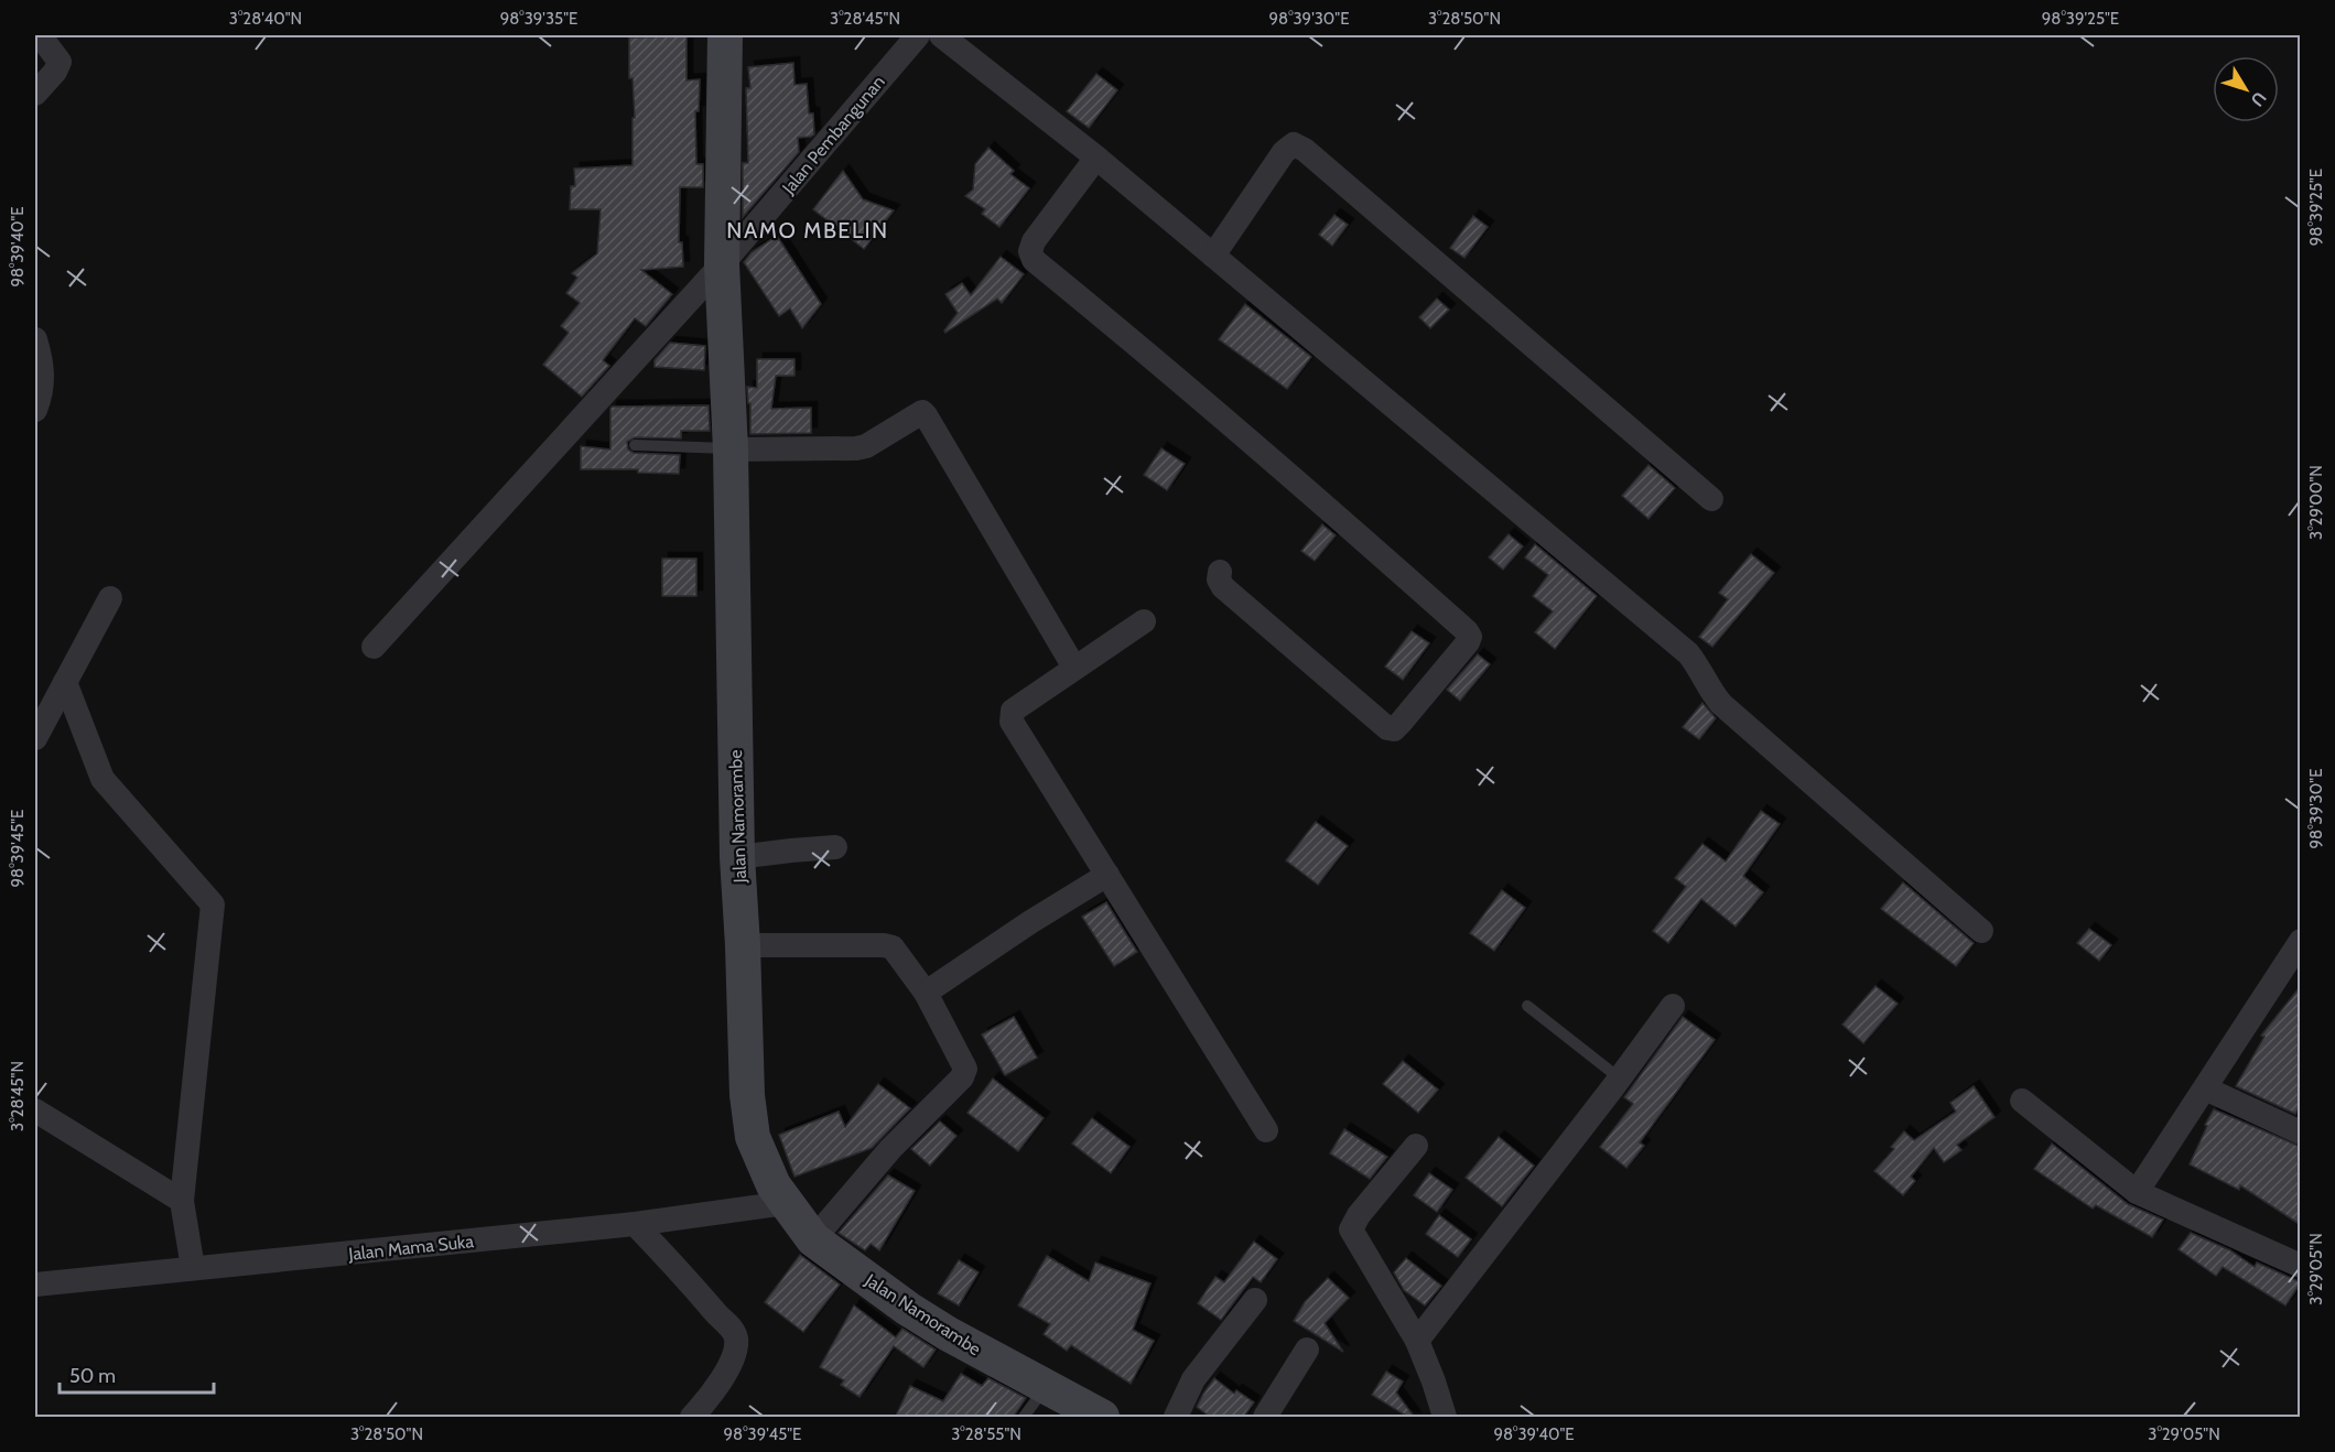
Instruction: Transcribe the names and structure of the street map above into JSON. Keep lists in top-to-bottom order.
{
  "streets": {
    "main road": ["Jalan Namorambe"],
    "street": ["Jalan Pembangunan", "Jalan Mama Suka"]
  },
  "crossings": [
    ["Jalan Pembangunan", "Jalan Namorambe"],
    ["Jalan Namorambe", "Jalan Mama Suka"]
  ],
  "districts": ["NAMO MBELIN"],
  "scale_bar": "50 m",
  "north": "bottom right",
  "coordinates": [
    "3°28'40\"N",
    "98°39'35\"E",
    "3°28'45\"N",
    "98°39'30\"E",
    "3°28'50\"N",
    "98°39'25\"E",
    "98°39'40\"E",
    "3°29'00\"N",
    "98°39'45\"E",
    "3°29'05\"N",
    "3°28'55\"N"
  ]
}
